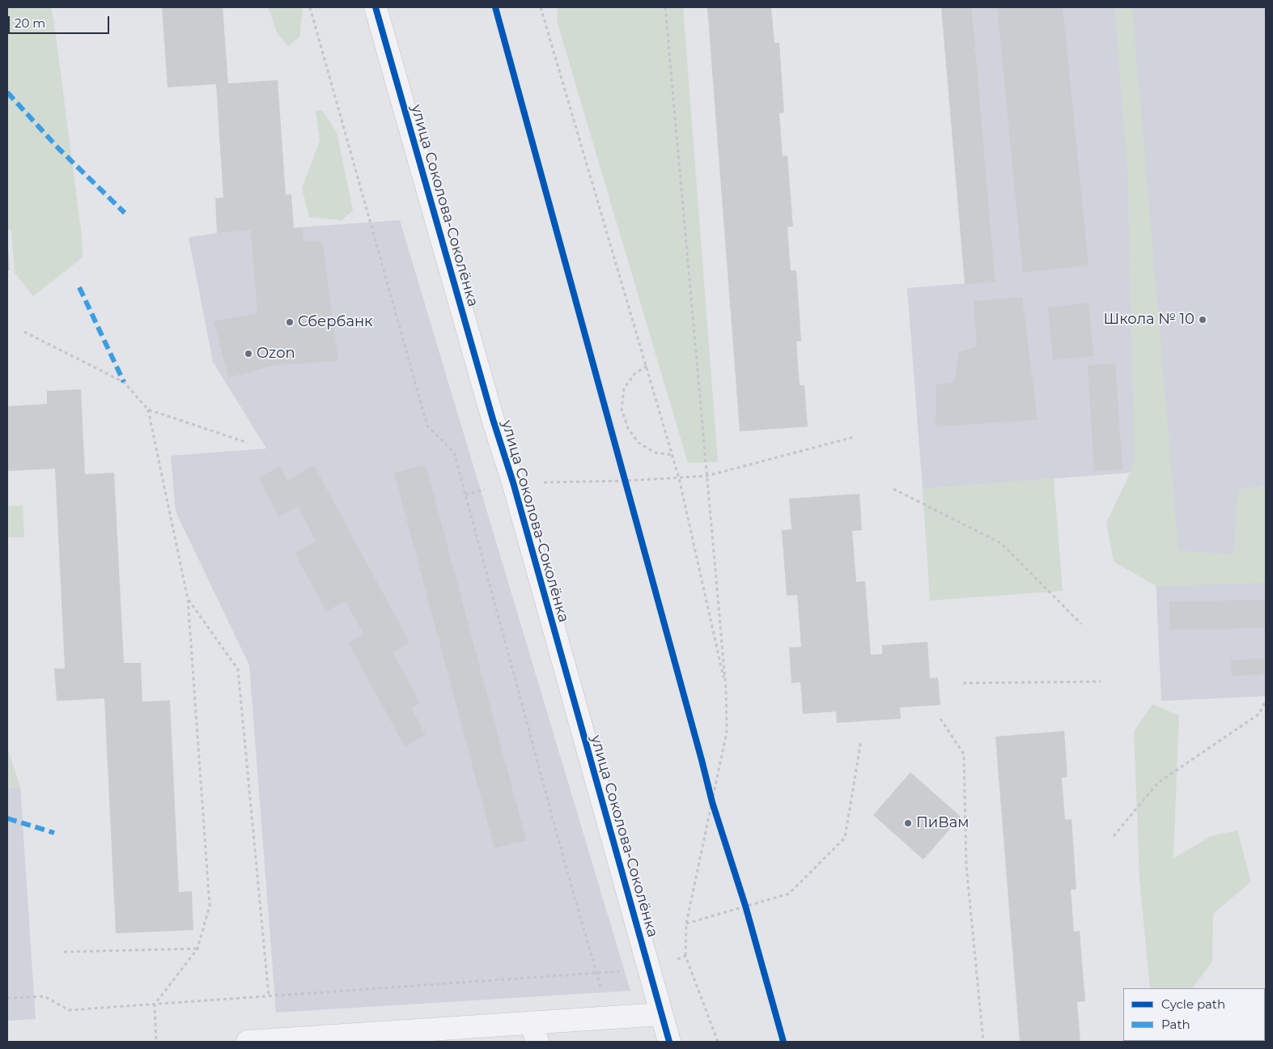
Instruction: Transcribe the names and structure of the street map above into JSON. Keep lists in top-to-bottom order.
{
  "streets": {
    "street": ["улица Соколова-Соколёнка"]
  },
  "places": [
    "Школа № 10",
    "Сбербанк",
    "Ozon",
    "ПиВам"
  ],
  "legend": ["Cycle path", "Path"],
  "scale_bar": "20 m"
}
